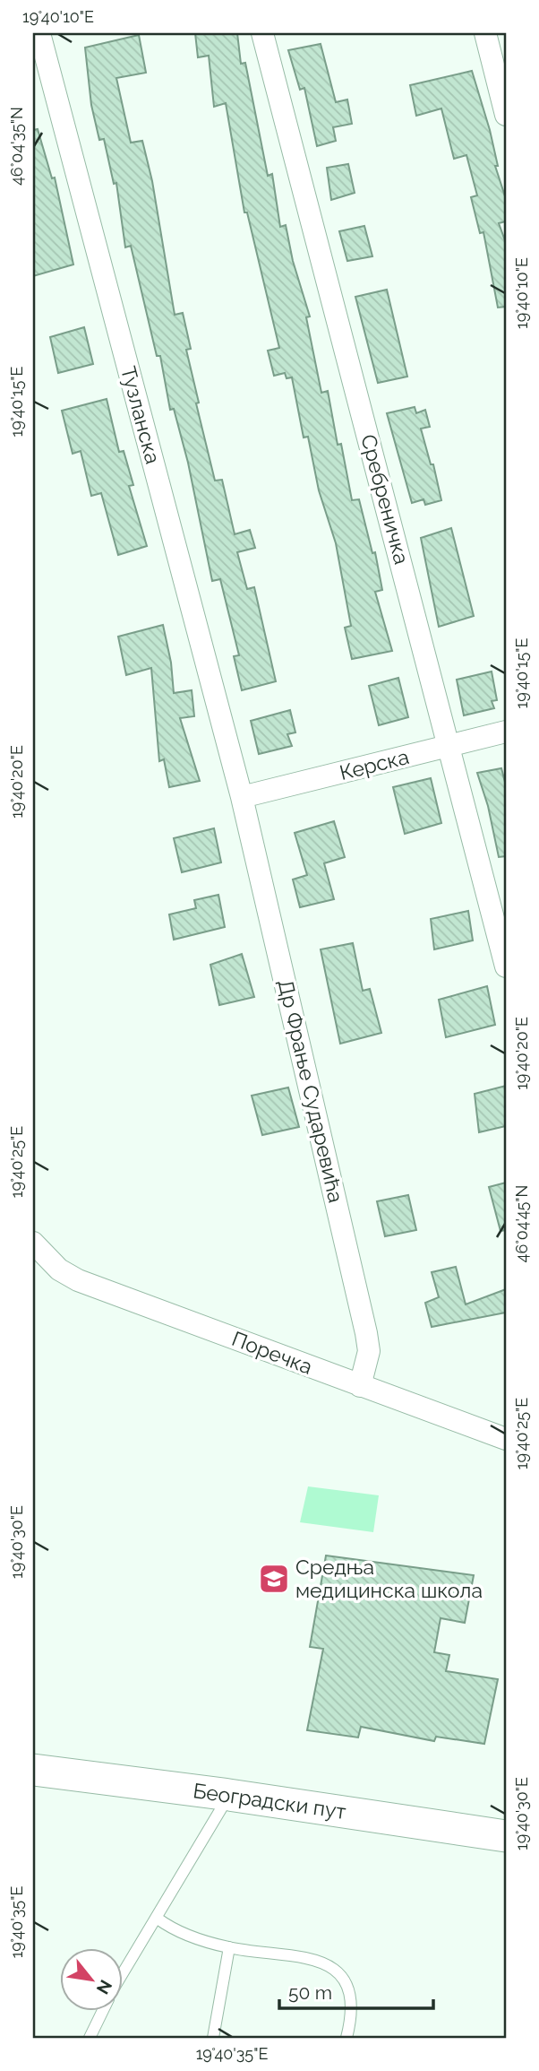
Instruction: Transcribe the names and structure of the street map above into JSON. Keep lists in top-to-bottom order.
{
  "streets": {
    "main road": ["Београдски пут"],
    "street": [
      "Тузланска",
      "Сребреничка",
      "Керска",
      "Др Фрање Сударевића",
      "Поречка"
    ]
  },
  "crossings": [
    ["Тузланска", "Керска"],
    ["Тузланска", "Др Фрање Сударевића"],
    ["Сребреничка", "Керска"],
    ["Керска", "Др Фрање Сударевића"],
    ["Др Фрање Сударевића", "Поречка"]
  ],
  "places": {
    "school or university": ["Средња медицинска школа"]
  },
  "scale_bar": "50 m",
  "north": "bottom right",
  "coordinates": [
    "19°40'10\"E",
    "46°04'35\"N",
    "19°40'15\"E",
    "19°40'20\"E",
    "19°40'25\"E",
    "46°04'45\"N",
    "19°40'30\"E",
    "19°40'35\"E"
  ]
}
